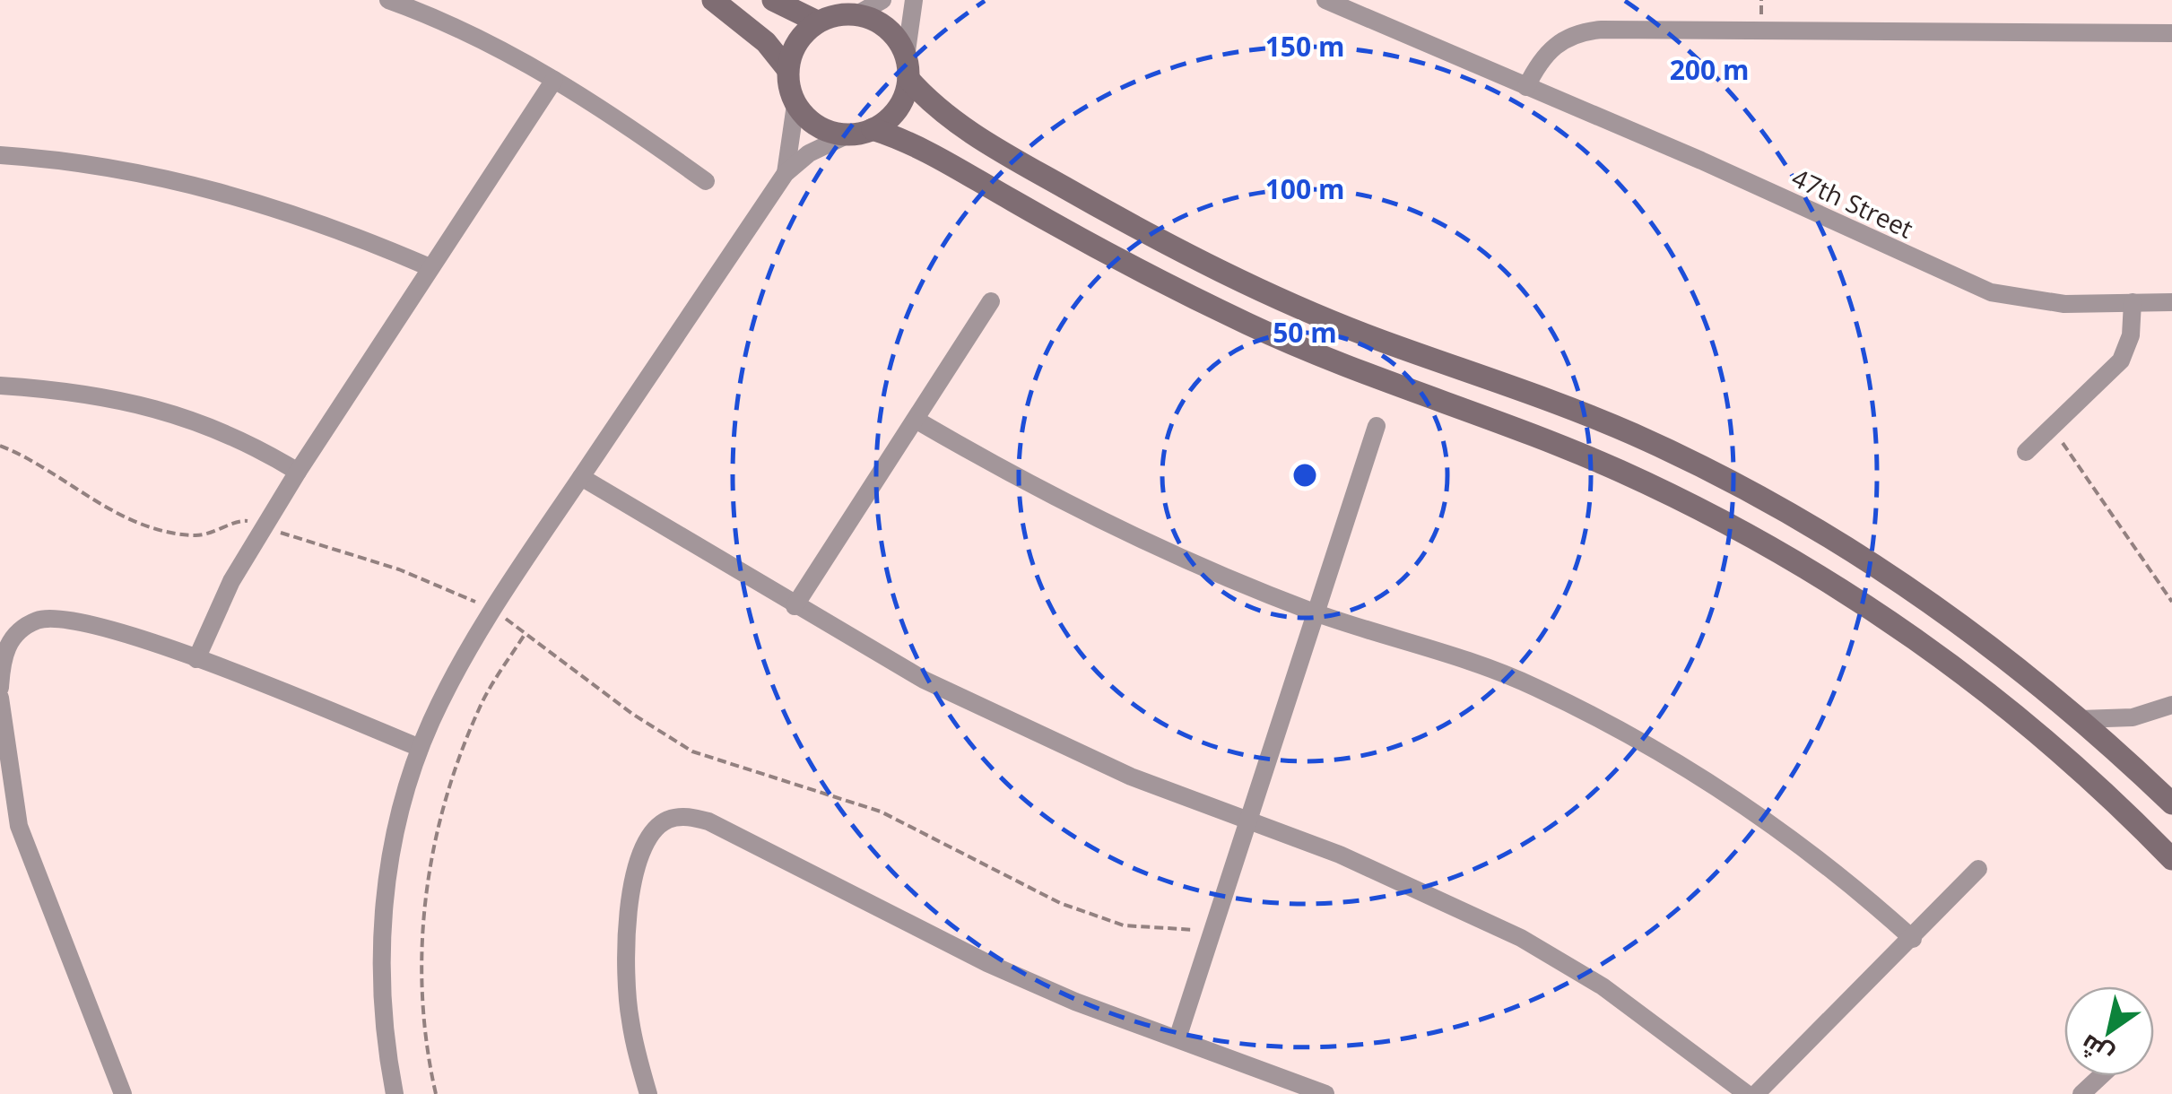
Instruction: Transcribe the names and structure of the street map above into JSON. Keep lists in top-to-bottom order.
{
  "streets": {
    "street": ["47th Street"]
  },
  "north": "bottom left",
  "rings": [
    "150 m",
    "200 m",
    "100 m",
    "50 m"
  ]
}
